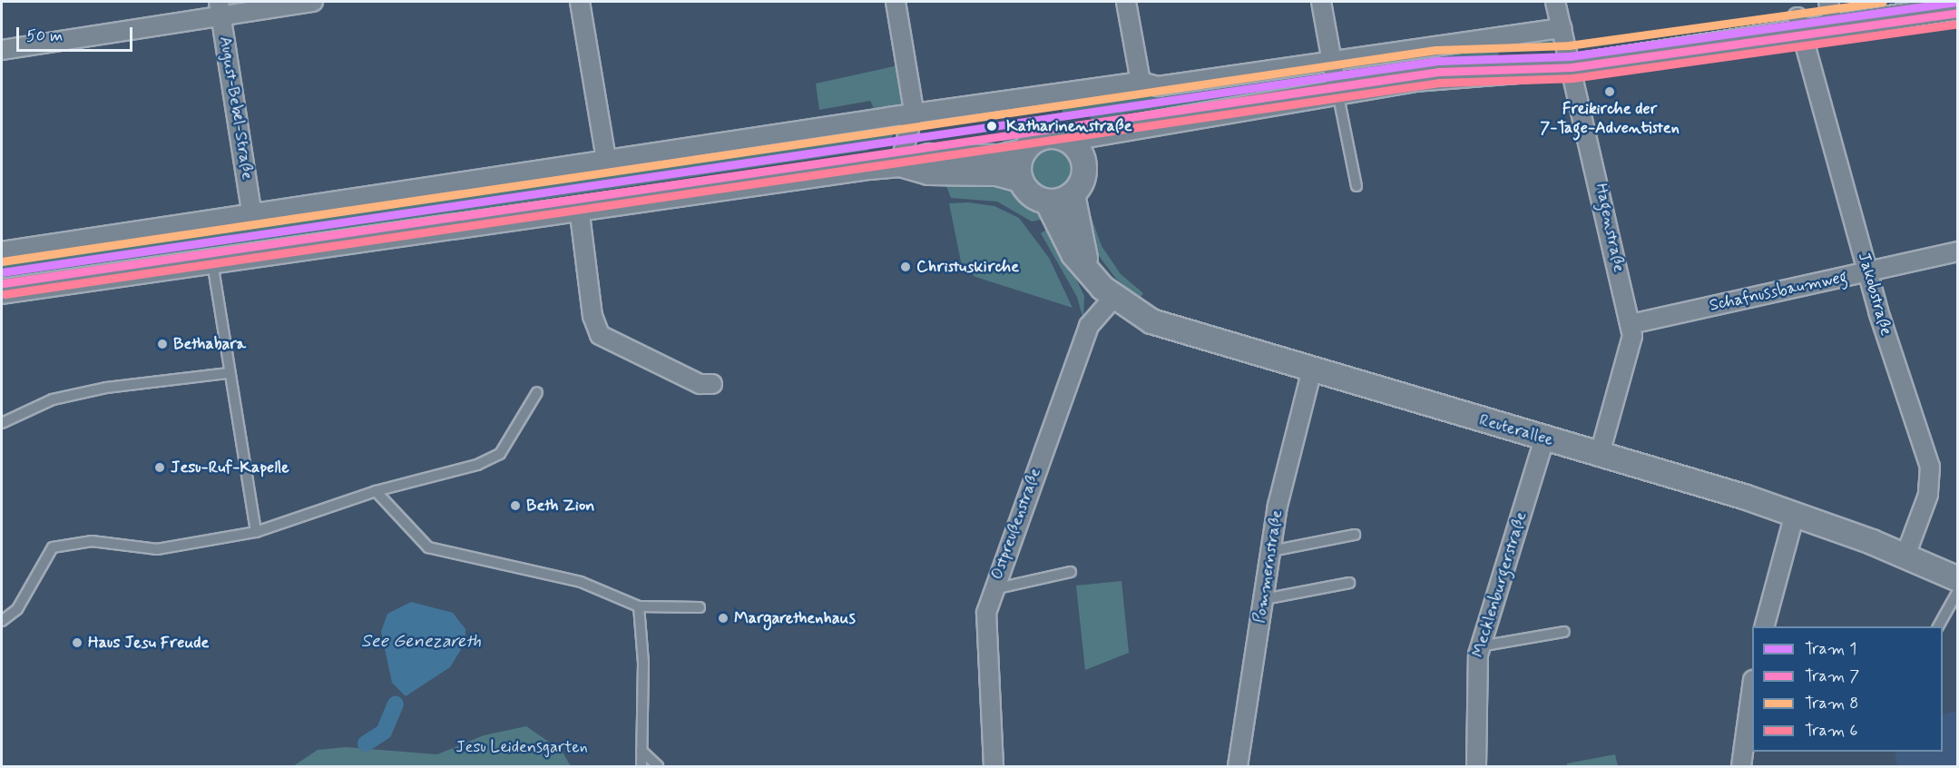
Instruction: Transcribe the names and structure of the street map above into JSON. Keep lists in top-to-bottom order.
{
  "streets": {
    "street": [
      "August-Bebel-Straße",
      "Hagenstraße",
      "Schafnussbaumweg",
      "Jakobstraße",
      "Reuterallee",
      "Ostpreußenstraße",
      "Pommernstraße",
      "Mecklenburgerstraße"
    ]
  },
  "crossings": [
    ["Hagenstraße", "Schafnussbaumweg"],
    ["Hagenstraße", "Reuterallee"],
    ["Schafnussbaumweg", "Jakobstraße"],
    ["Jakobstraße", "Reuterallee"],
    ["Reuterallee", "Ostpreußenstraße"],
    ["Reuterallee", "Pommernstraße"],
    ["Reuterallee", "Mecklenburgerstraße"]
  ],
  "water": ["See Genezareth"],
  "parks": ["Jesu Leidensgarten"],
  "places": [
    "Freikirche der 7-Tage-Adventisten",
    "Katharinenstraße",
    "Christuskirche",
    "Bethabara",
    "Jesu-Ruf-Kapelle",
    "Beth Zion",
    "Margarethenhaus",
    "Haus Jesu Freude"
  ],
  "lines": [
    "tram line 1",
    "tram line 8",
    "tram line 7",
    "tram line 6"
  ],
  "legend": [
    "Tram 1",
    "Tram 7",
    "Tram 8",
    "Tram 6"
  ],
  "scale_bar": "50 m"
}
